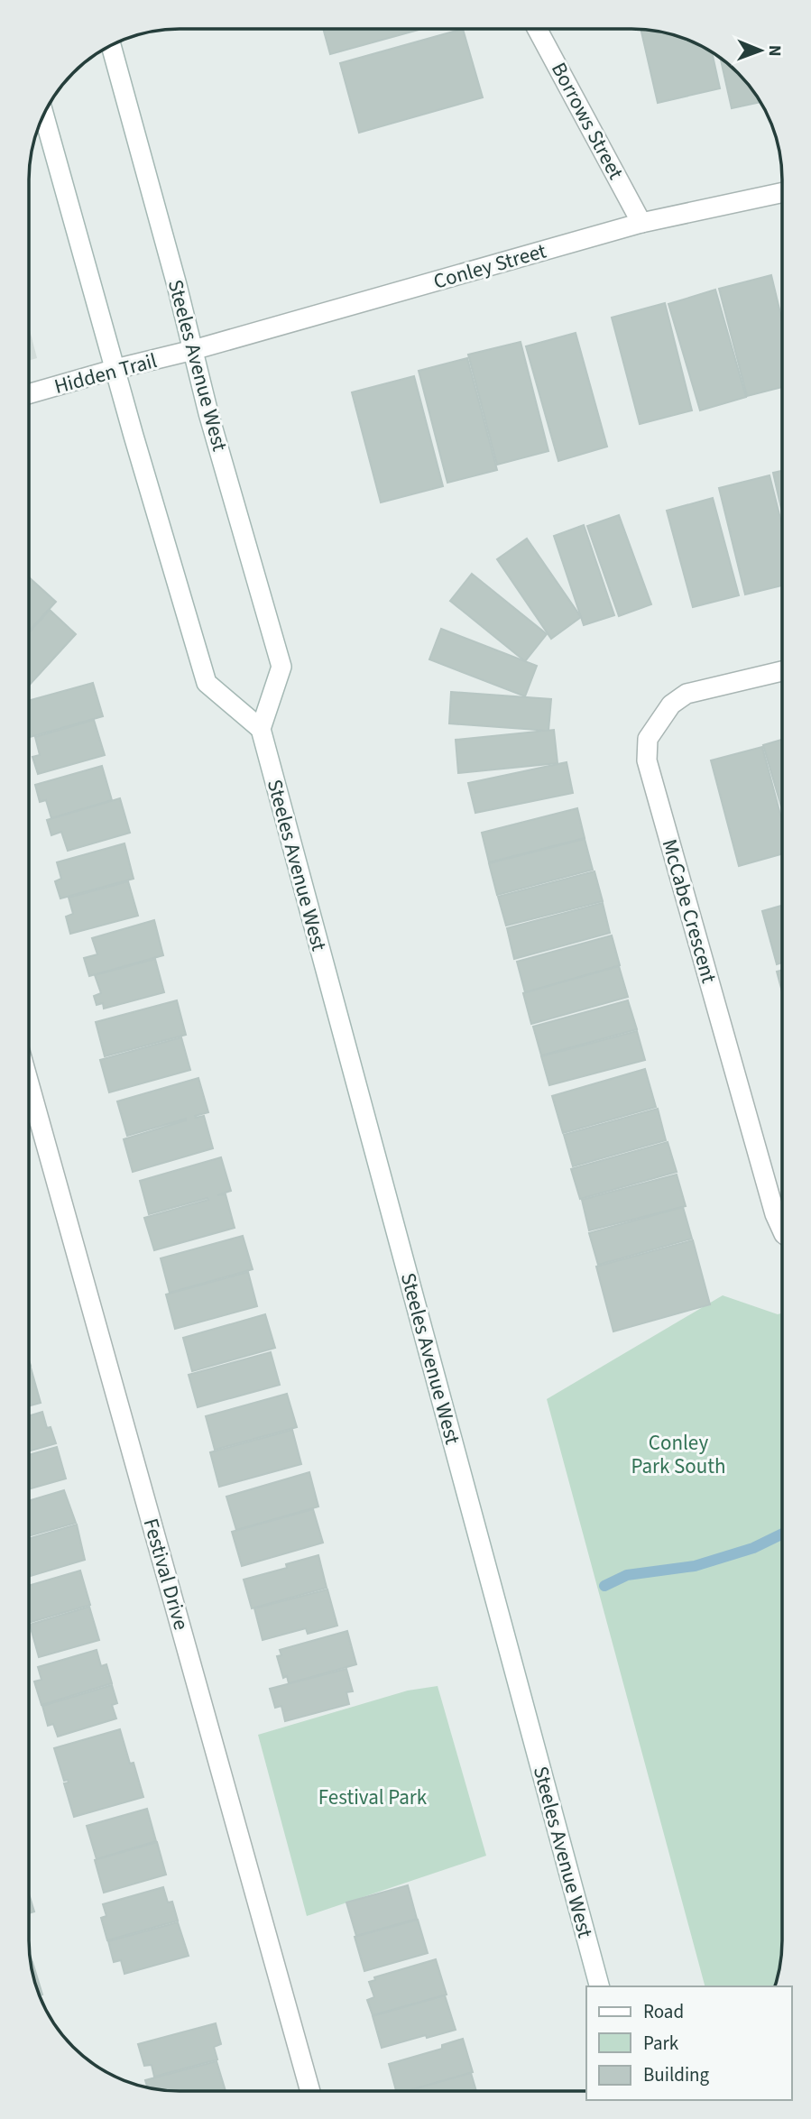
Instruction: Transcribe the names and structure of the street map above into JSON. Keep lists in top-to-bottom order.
{
  "streets": {
    "street": [
      "Borrows Street",
      "Conley Street",
      "Steeles Avenue West",
      "Hidden Trail",
      "McCabe Crescent",
      "Festival Drive"
    ]
  },
  "crossings": [
    ["Borrows Street", "Conley Street"],
    ["Conley Street", "Steeles Avenue West"],
    ["Conley Street", "Hidden Trail"],
    ["Steeles Avenue West", "Hidden Trail"]
  ],
  "parks": ["Conley Park South", "Festival Park"],
  "legend": ["Road", "Park", "Building"],
  "north": "right"
}
